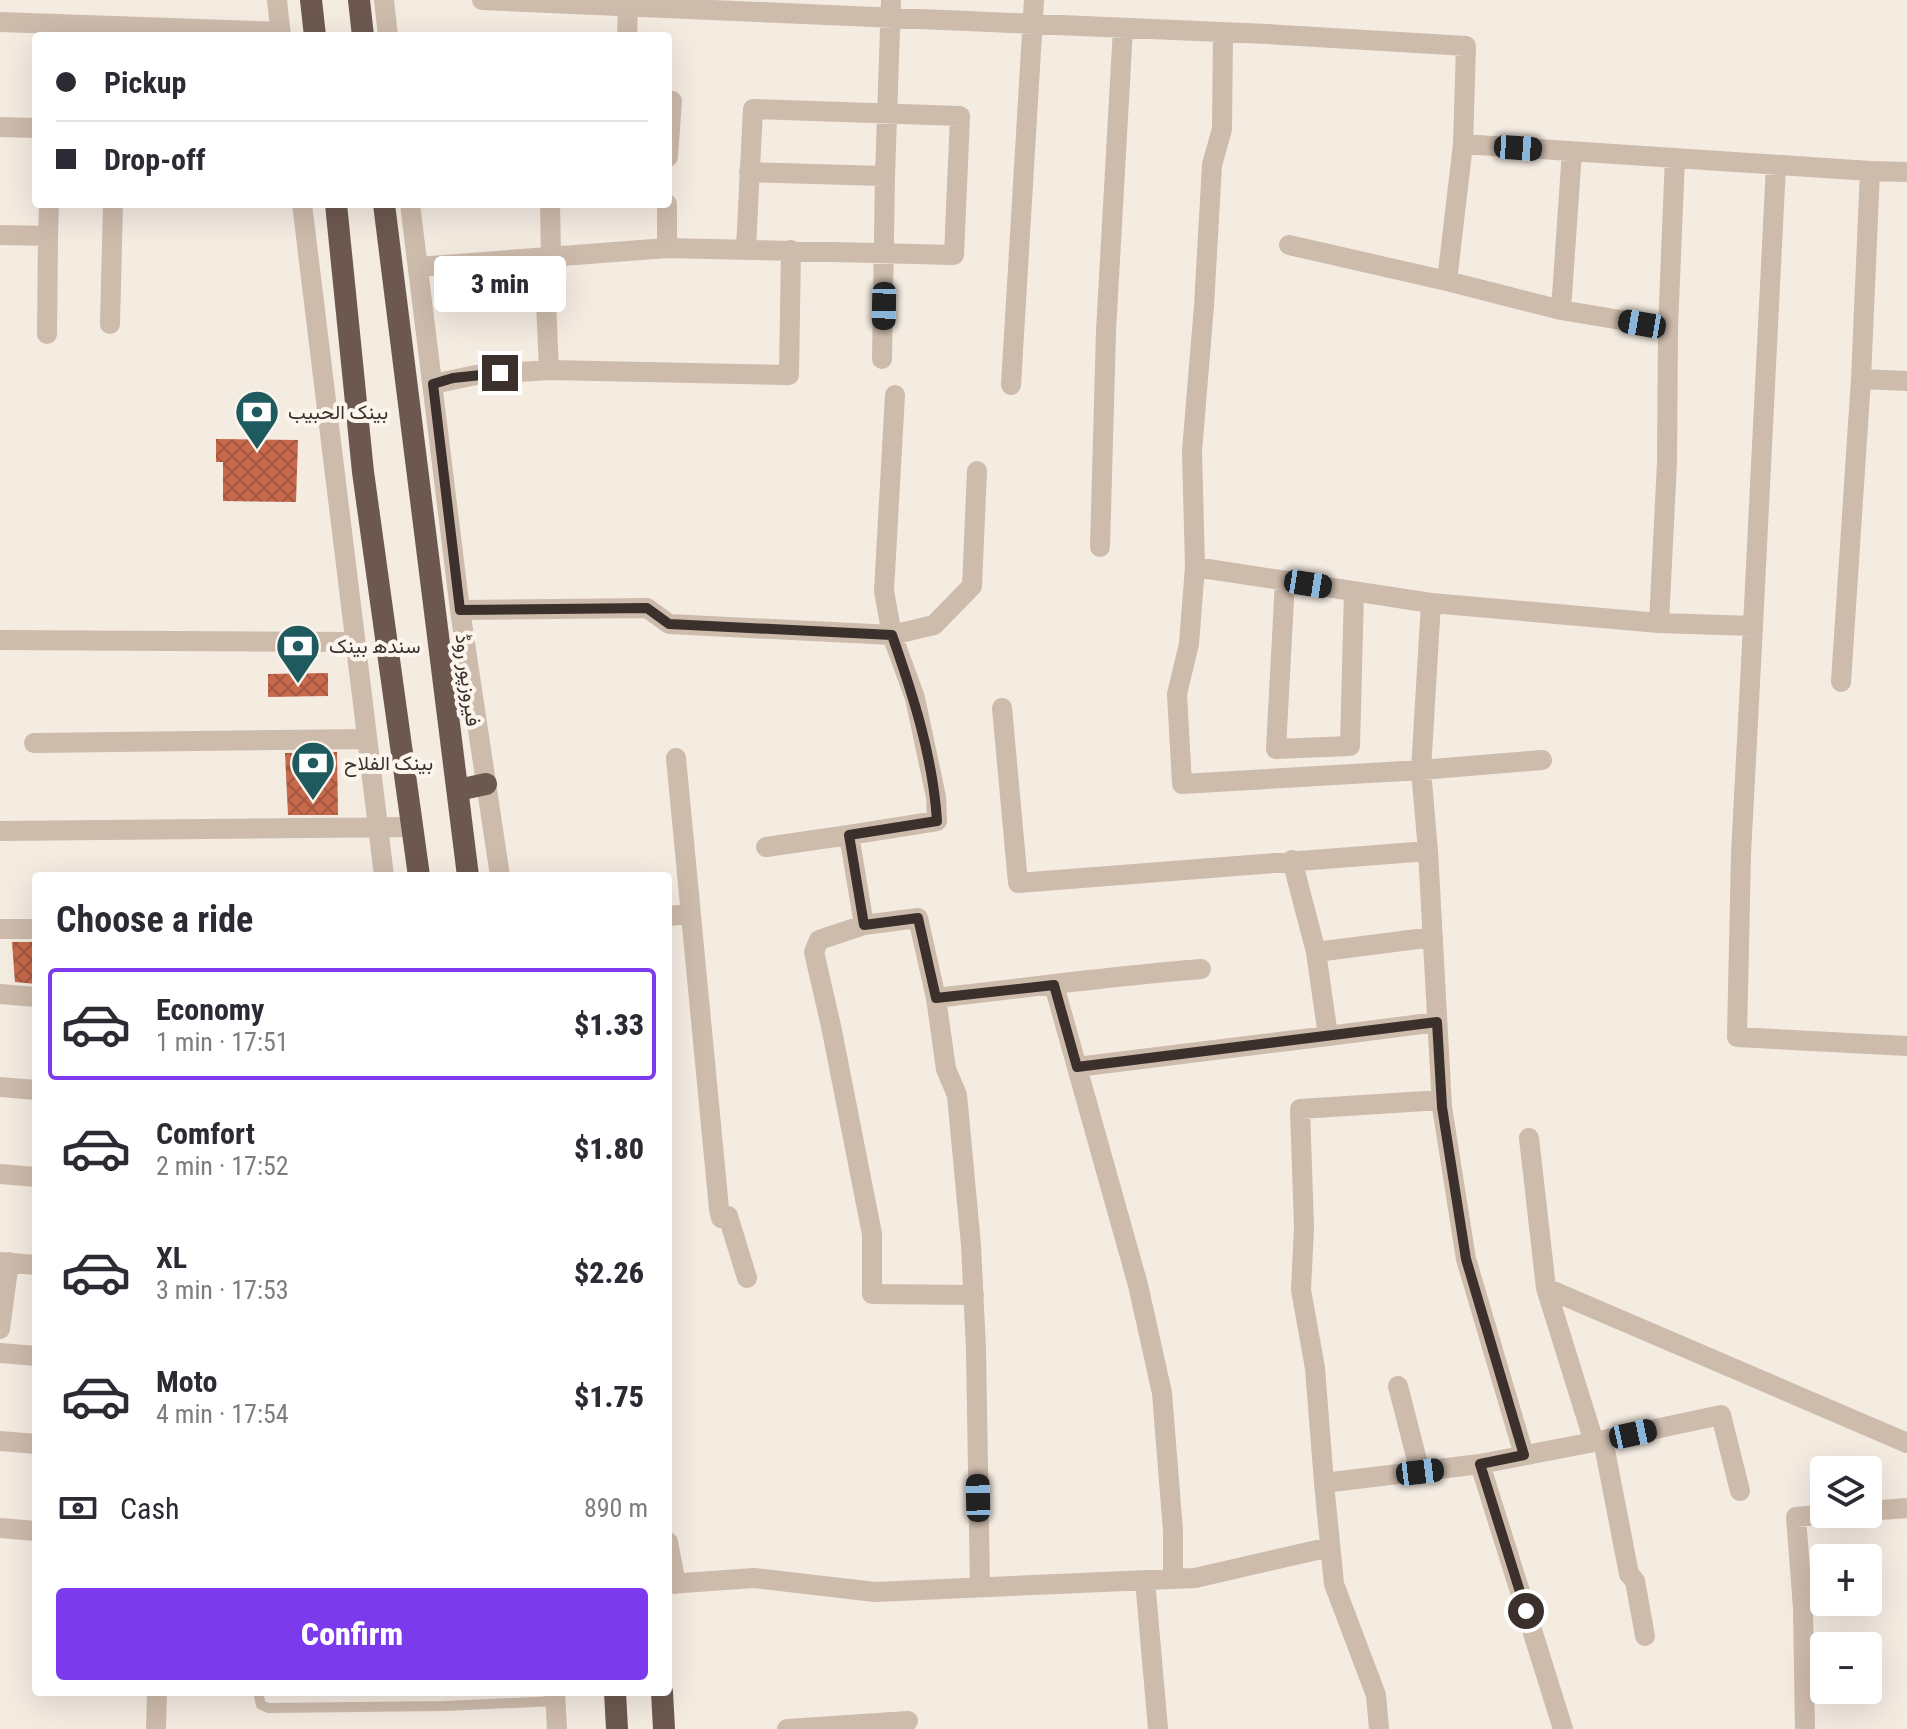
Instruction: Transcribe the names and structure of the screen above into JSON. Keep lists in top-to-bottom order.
{
  "streets": {
    "highway": ["فیروزپور روڈ"]
  },
  "places": {
    "bank": ["بينک الحبيب", "سندھ بینک", "بینک الفلاح"]
  },
  "page": {
    "banner": ["Pickup", "Drop-off"],
    "bubble": "3 min",
    "heading": "Choose a ride",
    "list": [
      {
        "name": "Economy",
        "note": "1 min · 17:51",
        "value": "$1.33"
      },
      {
        "name": "Comfort",
        "note": "2 min · 17:52",
        "value": "$1.80"
      },
      {
        "name": "XL",
        "note": "3 min · 17:53",
        "value": "$2.26"
      },
      {
        "name": "Moto",
        "note": "4 min · 17:54",
        "value": "$1.75"
      }
    ],
    "map_buttons": ["+", "−"],
    "pay": ["Cash", "890 m"],
    "buttons": "Confirm"
  }
}
